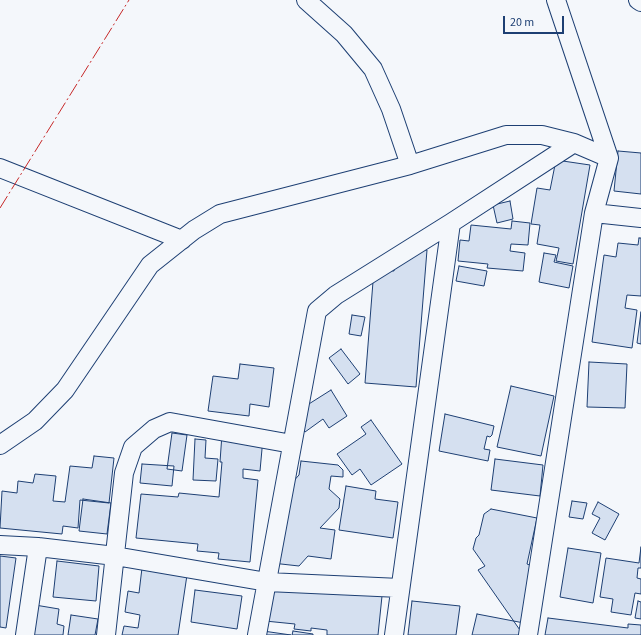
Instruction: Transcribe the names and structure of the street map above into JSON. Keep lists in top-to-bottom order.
{
  "scale_bar": "20 m"
}
